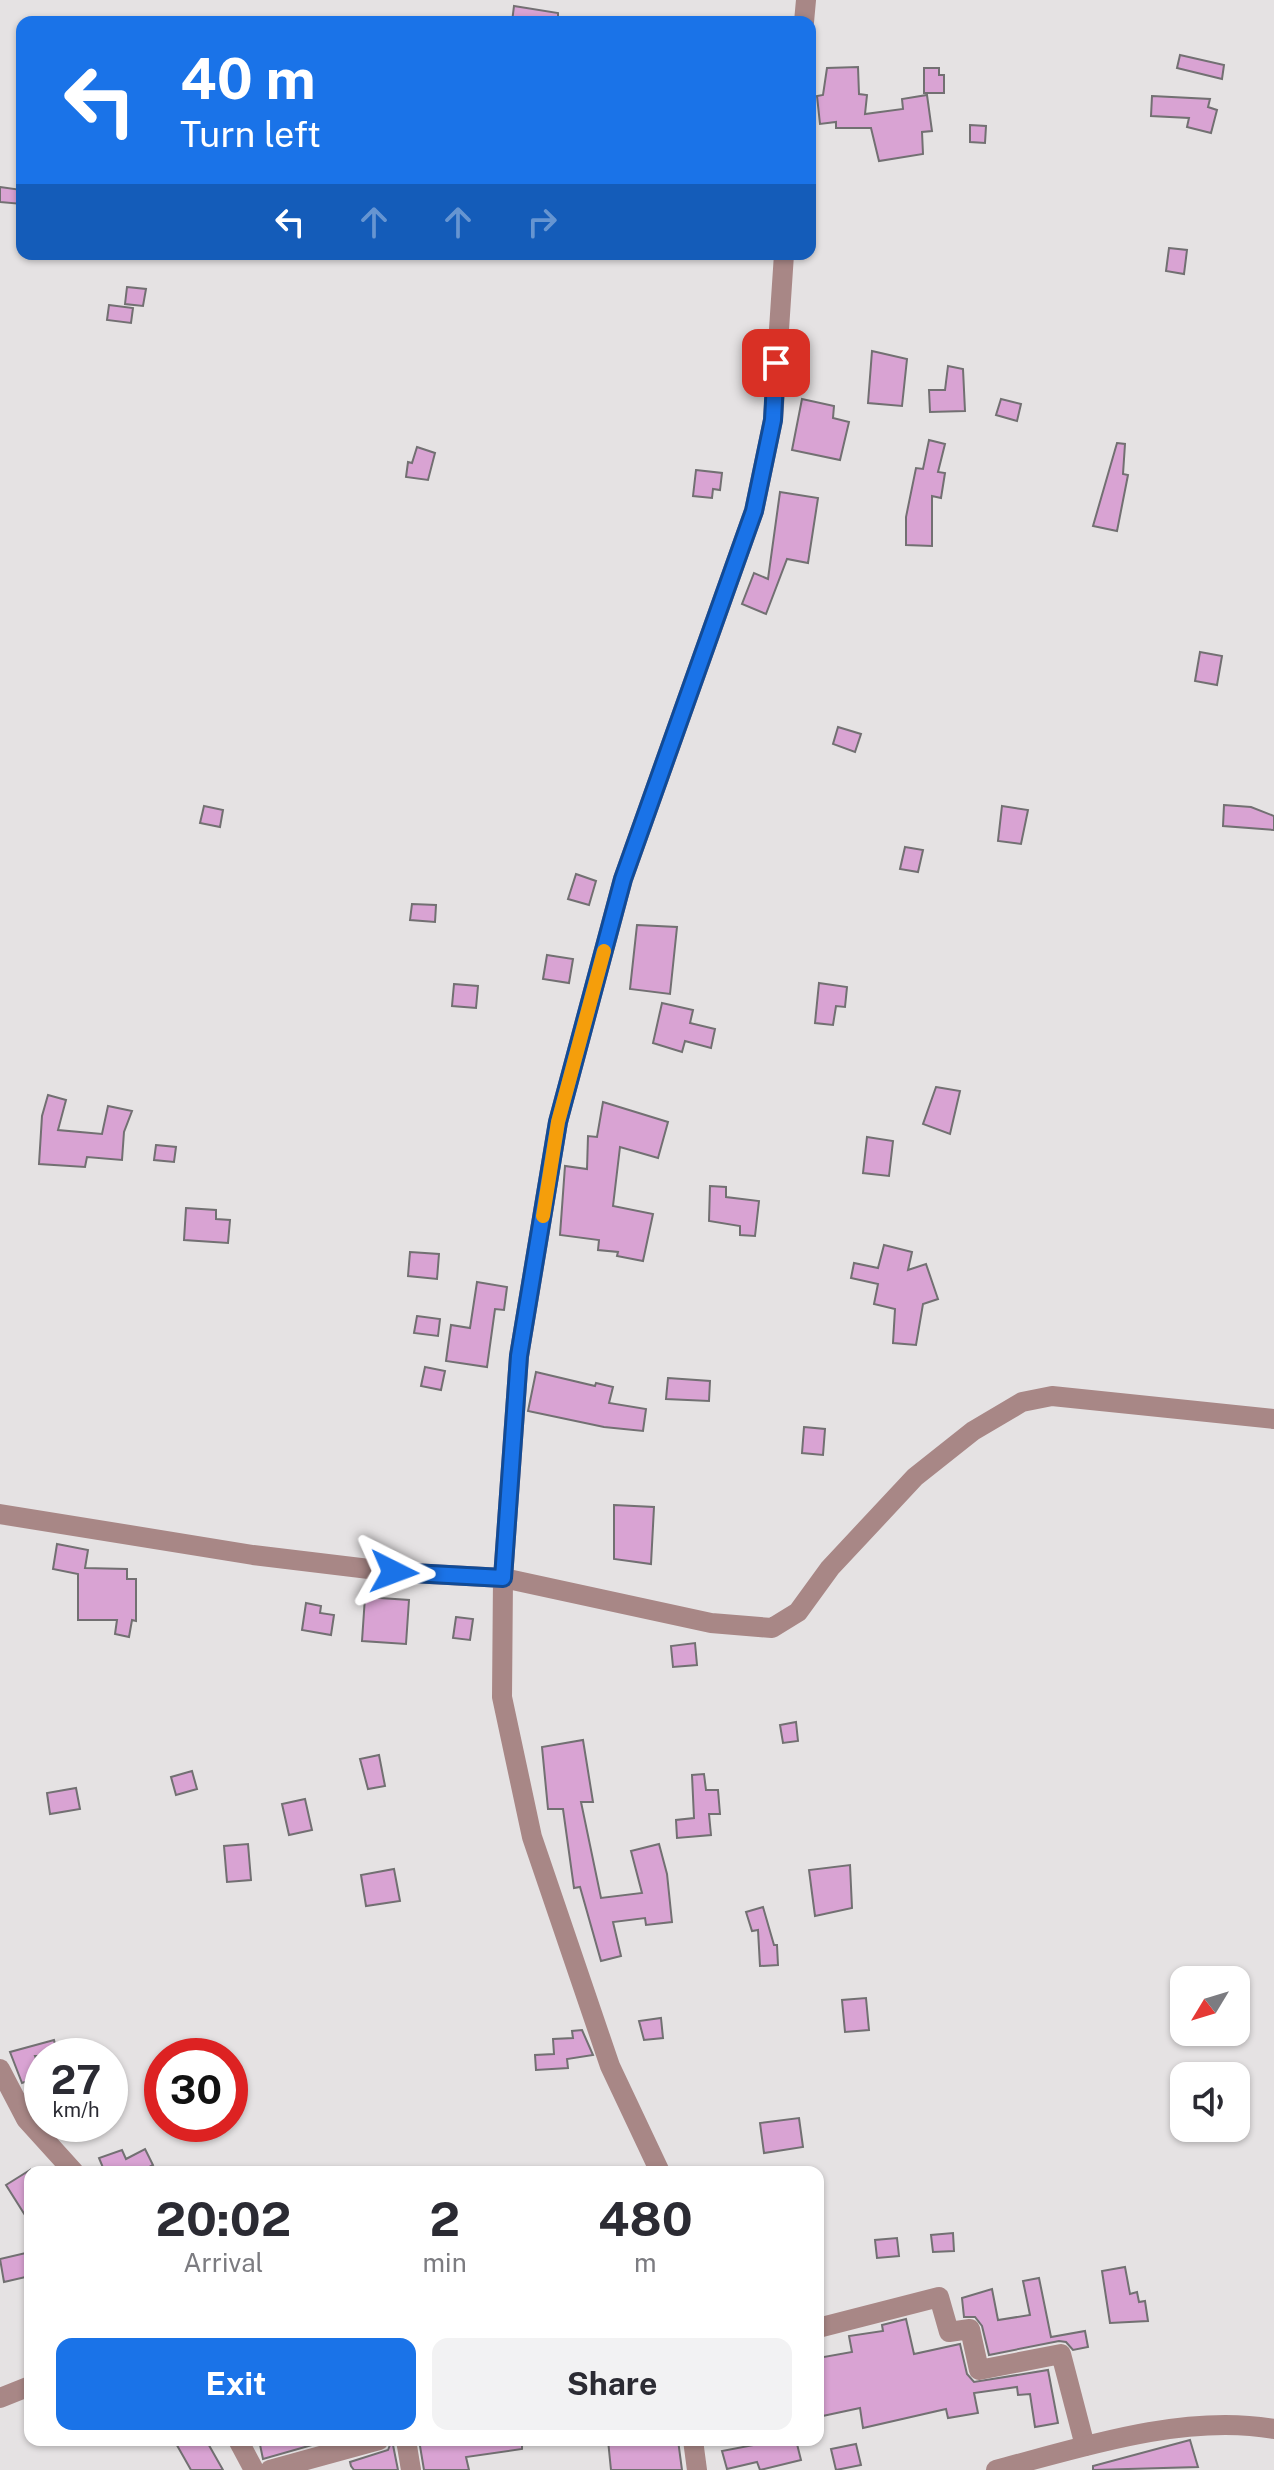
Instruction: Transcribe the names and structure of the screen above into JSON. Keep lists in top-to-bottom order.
{
  "north": "bottom left",
  "page": {
    "turn": ["40 m", "Turn left"],
    "speed": "27 km/h",
    "limit": "30",
    "eta": [
      "20:02",
      "Arrival",
      "2",
      "min",
      "480",
      "m"
    ],
    "buttons": ["Exit", "Share"]
  }
}
